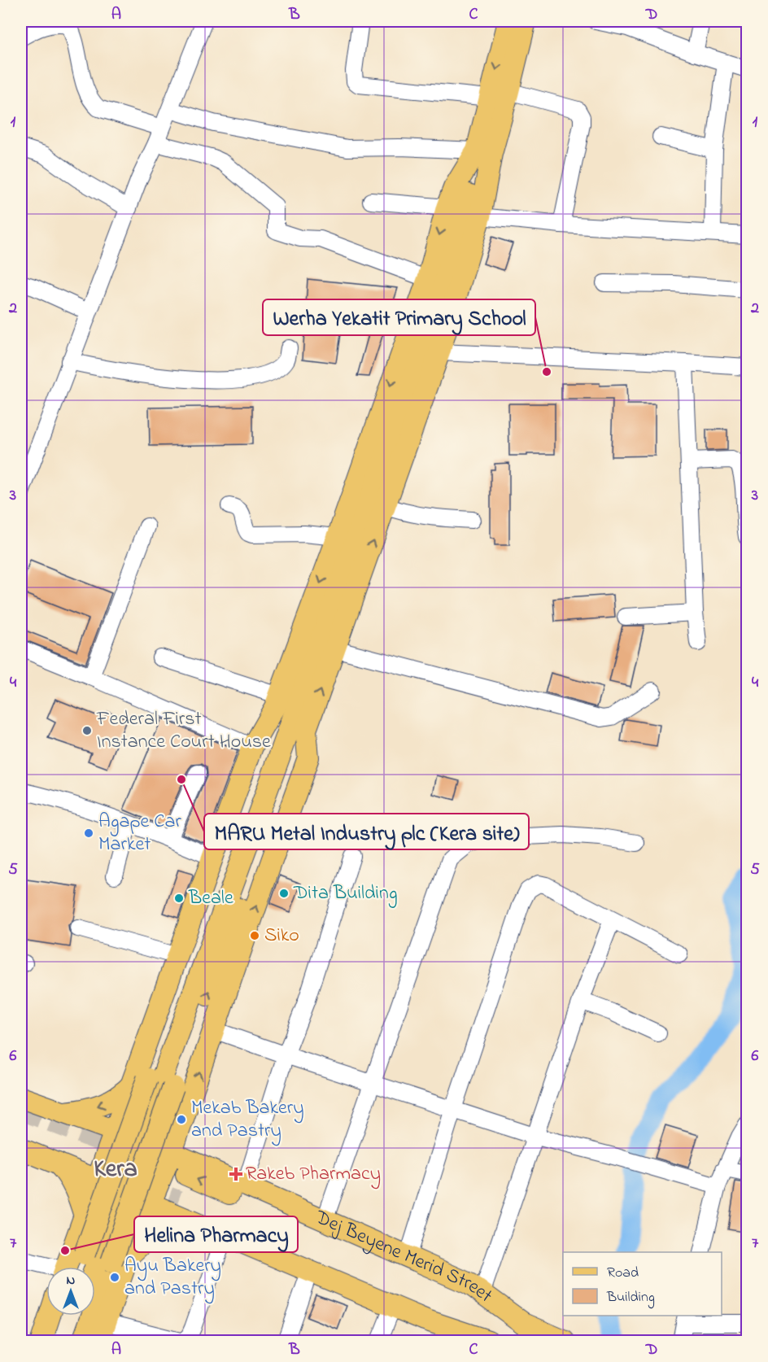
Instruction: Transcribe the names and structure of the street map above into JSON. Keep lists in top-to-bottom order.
{
  "streets": {
    "main road": ["Dej Beyene Merid Street"]
  },
  "districts": ["Kera"],
  "places": {
    "other": [
      "Werha Yekatit Primary School",
      "Federal First Instance Court House",
      "MARU Metal Industry plc (Kera site)",
      "Agape Car Market",
      "Dita Building",
      "Beale",
      "Siko",
      "Mekab Bakery and Pastry",
      "Helina Pharmacy",
      "Ayu Bakery and Pastry"
    ],
    "health": ["Rakeb Pharmacy"]
  },
  "legend": ["Road", "Building"],
  "north": "top",
  "grid": {
    "columns": [
      "A",
      "B",
      "C",
      "D"
    ],
    "rows": [
      "1",
      "2",
      "3",
      "4",
      "5",
      "6",
      "7"
    ]
  }
}
